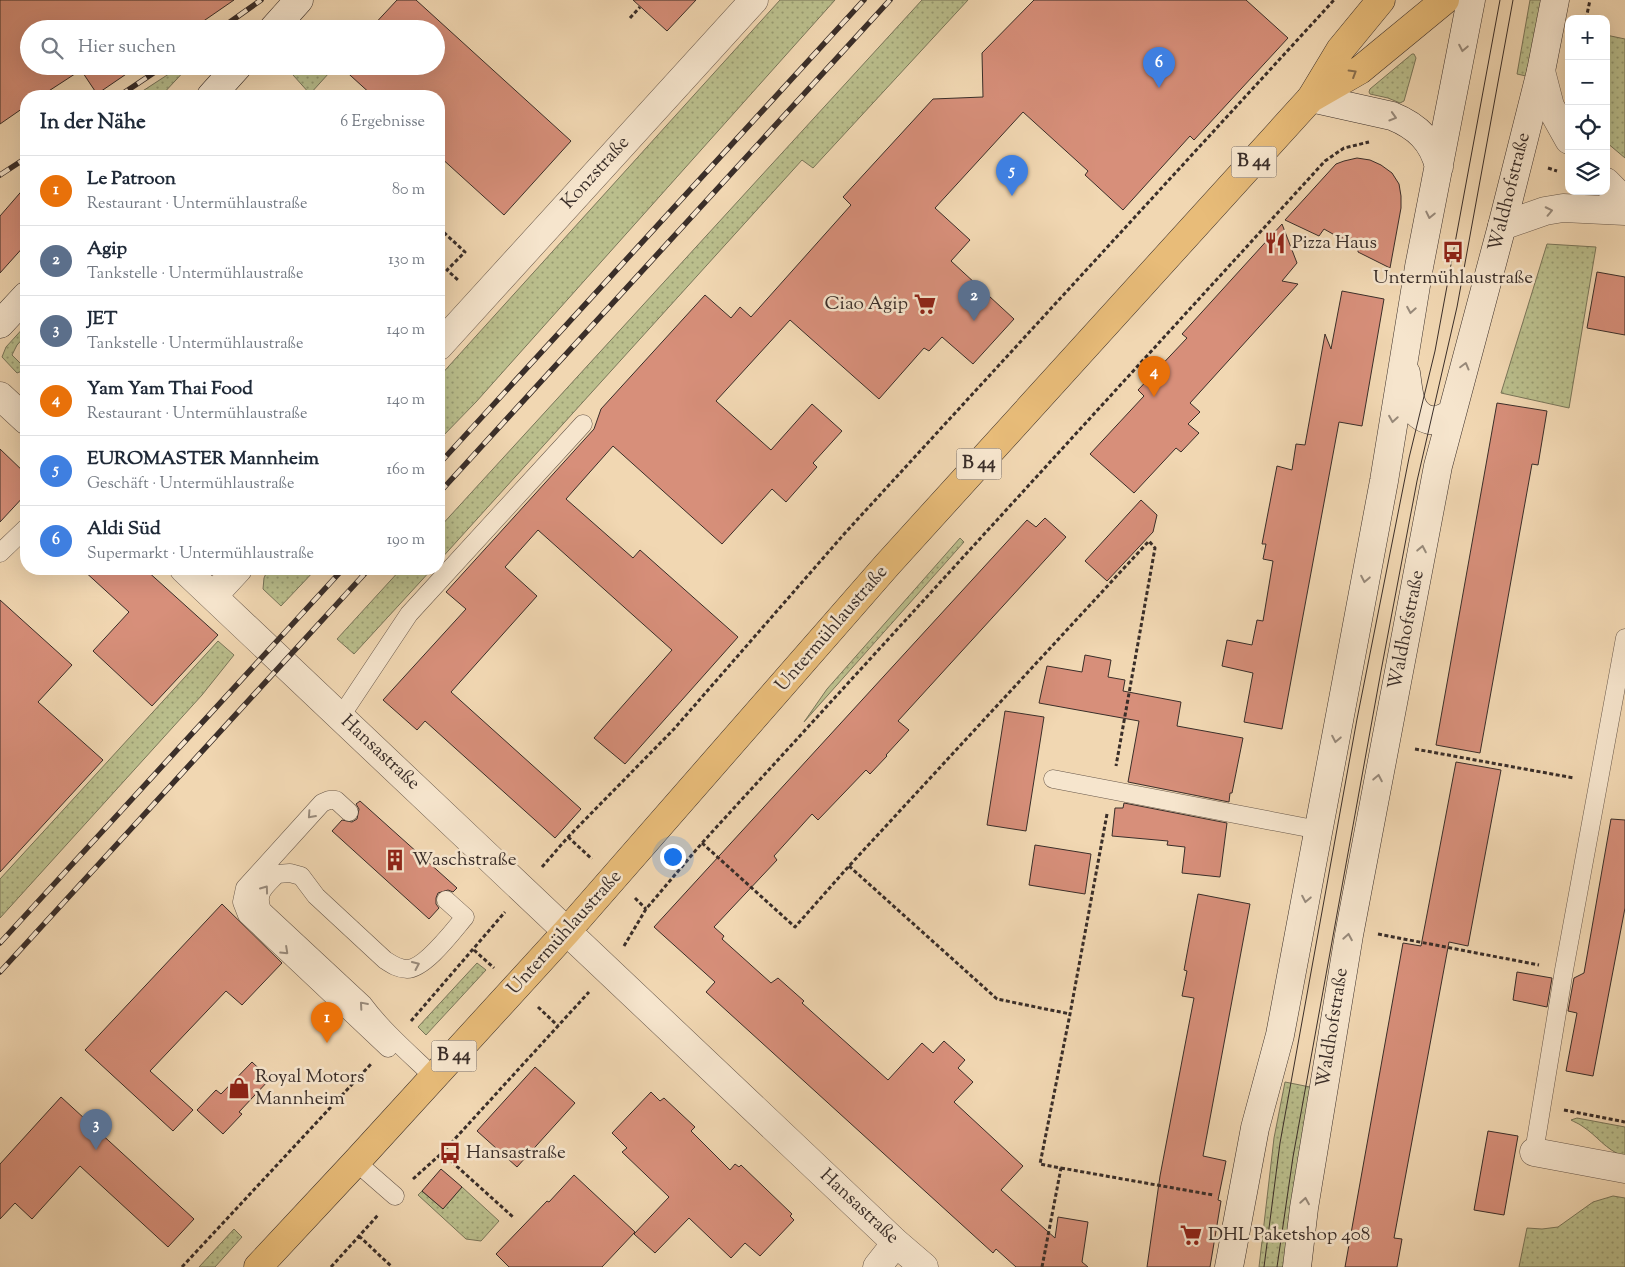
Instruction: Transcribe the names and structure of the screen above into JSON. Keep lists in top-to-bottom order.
{
  "streets": {
    "main road": ["B 44", "Untermühlaustraße"],
    "street": ["Konzstraße", "Waldhofstraße", "Hansastraße"]
  },
  "crossings": [
    ["Untermühlaustraße", "Hansastraße"]
  ],
  "places": {
    "restaurant": ["Pizza Haus"],
    "bus stop": ["Untermühlaustraße", "Hansastraße"],
    "supermarket": ["Ciao Agip", "DHL Paketshop 408"],
    "building": ["Waschstraße"],
    "shop": ["Royal Motors Mannheim"]
  },
  "page": {
    "map_buttons": ["+", "−"],
    "search": "Hier suchen",
    "pins": [
      "6",
      "5",
      "2",
      "4",
      "1",
      "3"
    ],
    "heading": ["In der Nähe", "6 Ergebnisse"],
    "list": [
      {
        "mark": "1",
        "name": "Le Patroon",
        "note": "Restaurant · Untermühlaustraße",
        "value": "80 m"
      },
      {
        "mark": "2",
        "name": "Agip",
        "note": "Tankstelle · Untermühlaustraße",
        "value": "130 m"
      },
      {
        "mark": "3",
        "name": "JET",
        "note": "Tankstelle · Untermühlaustraße",
        "value": "140 m"
      },
      {
        "mark": "4",
        "name": "Yam Yam Thai Food",
        "note": "Restaurant · Untermühlaustraße",
        "value": "140 m"
      },
      {
        "mark": "5",
        "name": "EUROMASTER Mannheim",
        "note": "Geschäft · Untermühlaustraße",
        "value": "160 m"
      },
      {
        "mark": "6",
        "name": "Aldi Süd",
        "note": "Supermarkt · Untermühlaustraße",
        "value": "190 m"
      }
    ]
  }
}
